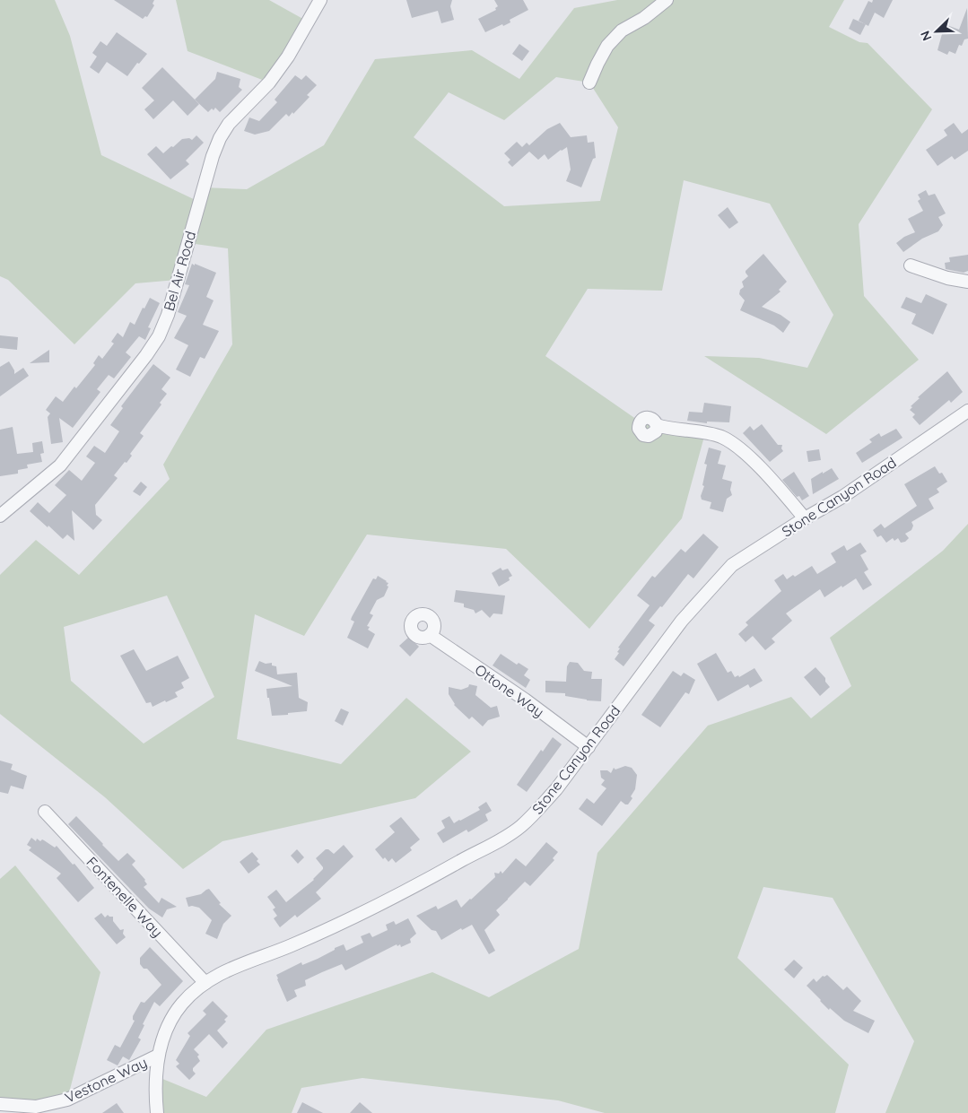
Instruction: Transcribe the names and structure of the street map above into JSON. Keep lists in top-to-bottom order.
{
  "streets": {
    "street": [
      "Bel Air Road",
      "Stone Canyon Road",
      "Ottone Way",
      "Fontenelle Way",
      "Vestone Way"
    ]
  },
  "crossings": [
    ["Stone Canyon Road", "Ottone Way"],
    ["Stone Canyon Road", "Fontenelle Way"],
    ["Stone Canyon Road", "Vestone Way"]
  ],
  "north": "bottom left"
}
